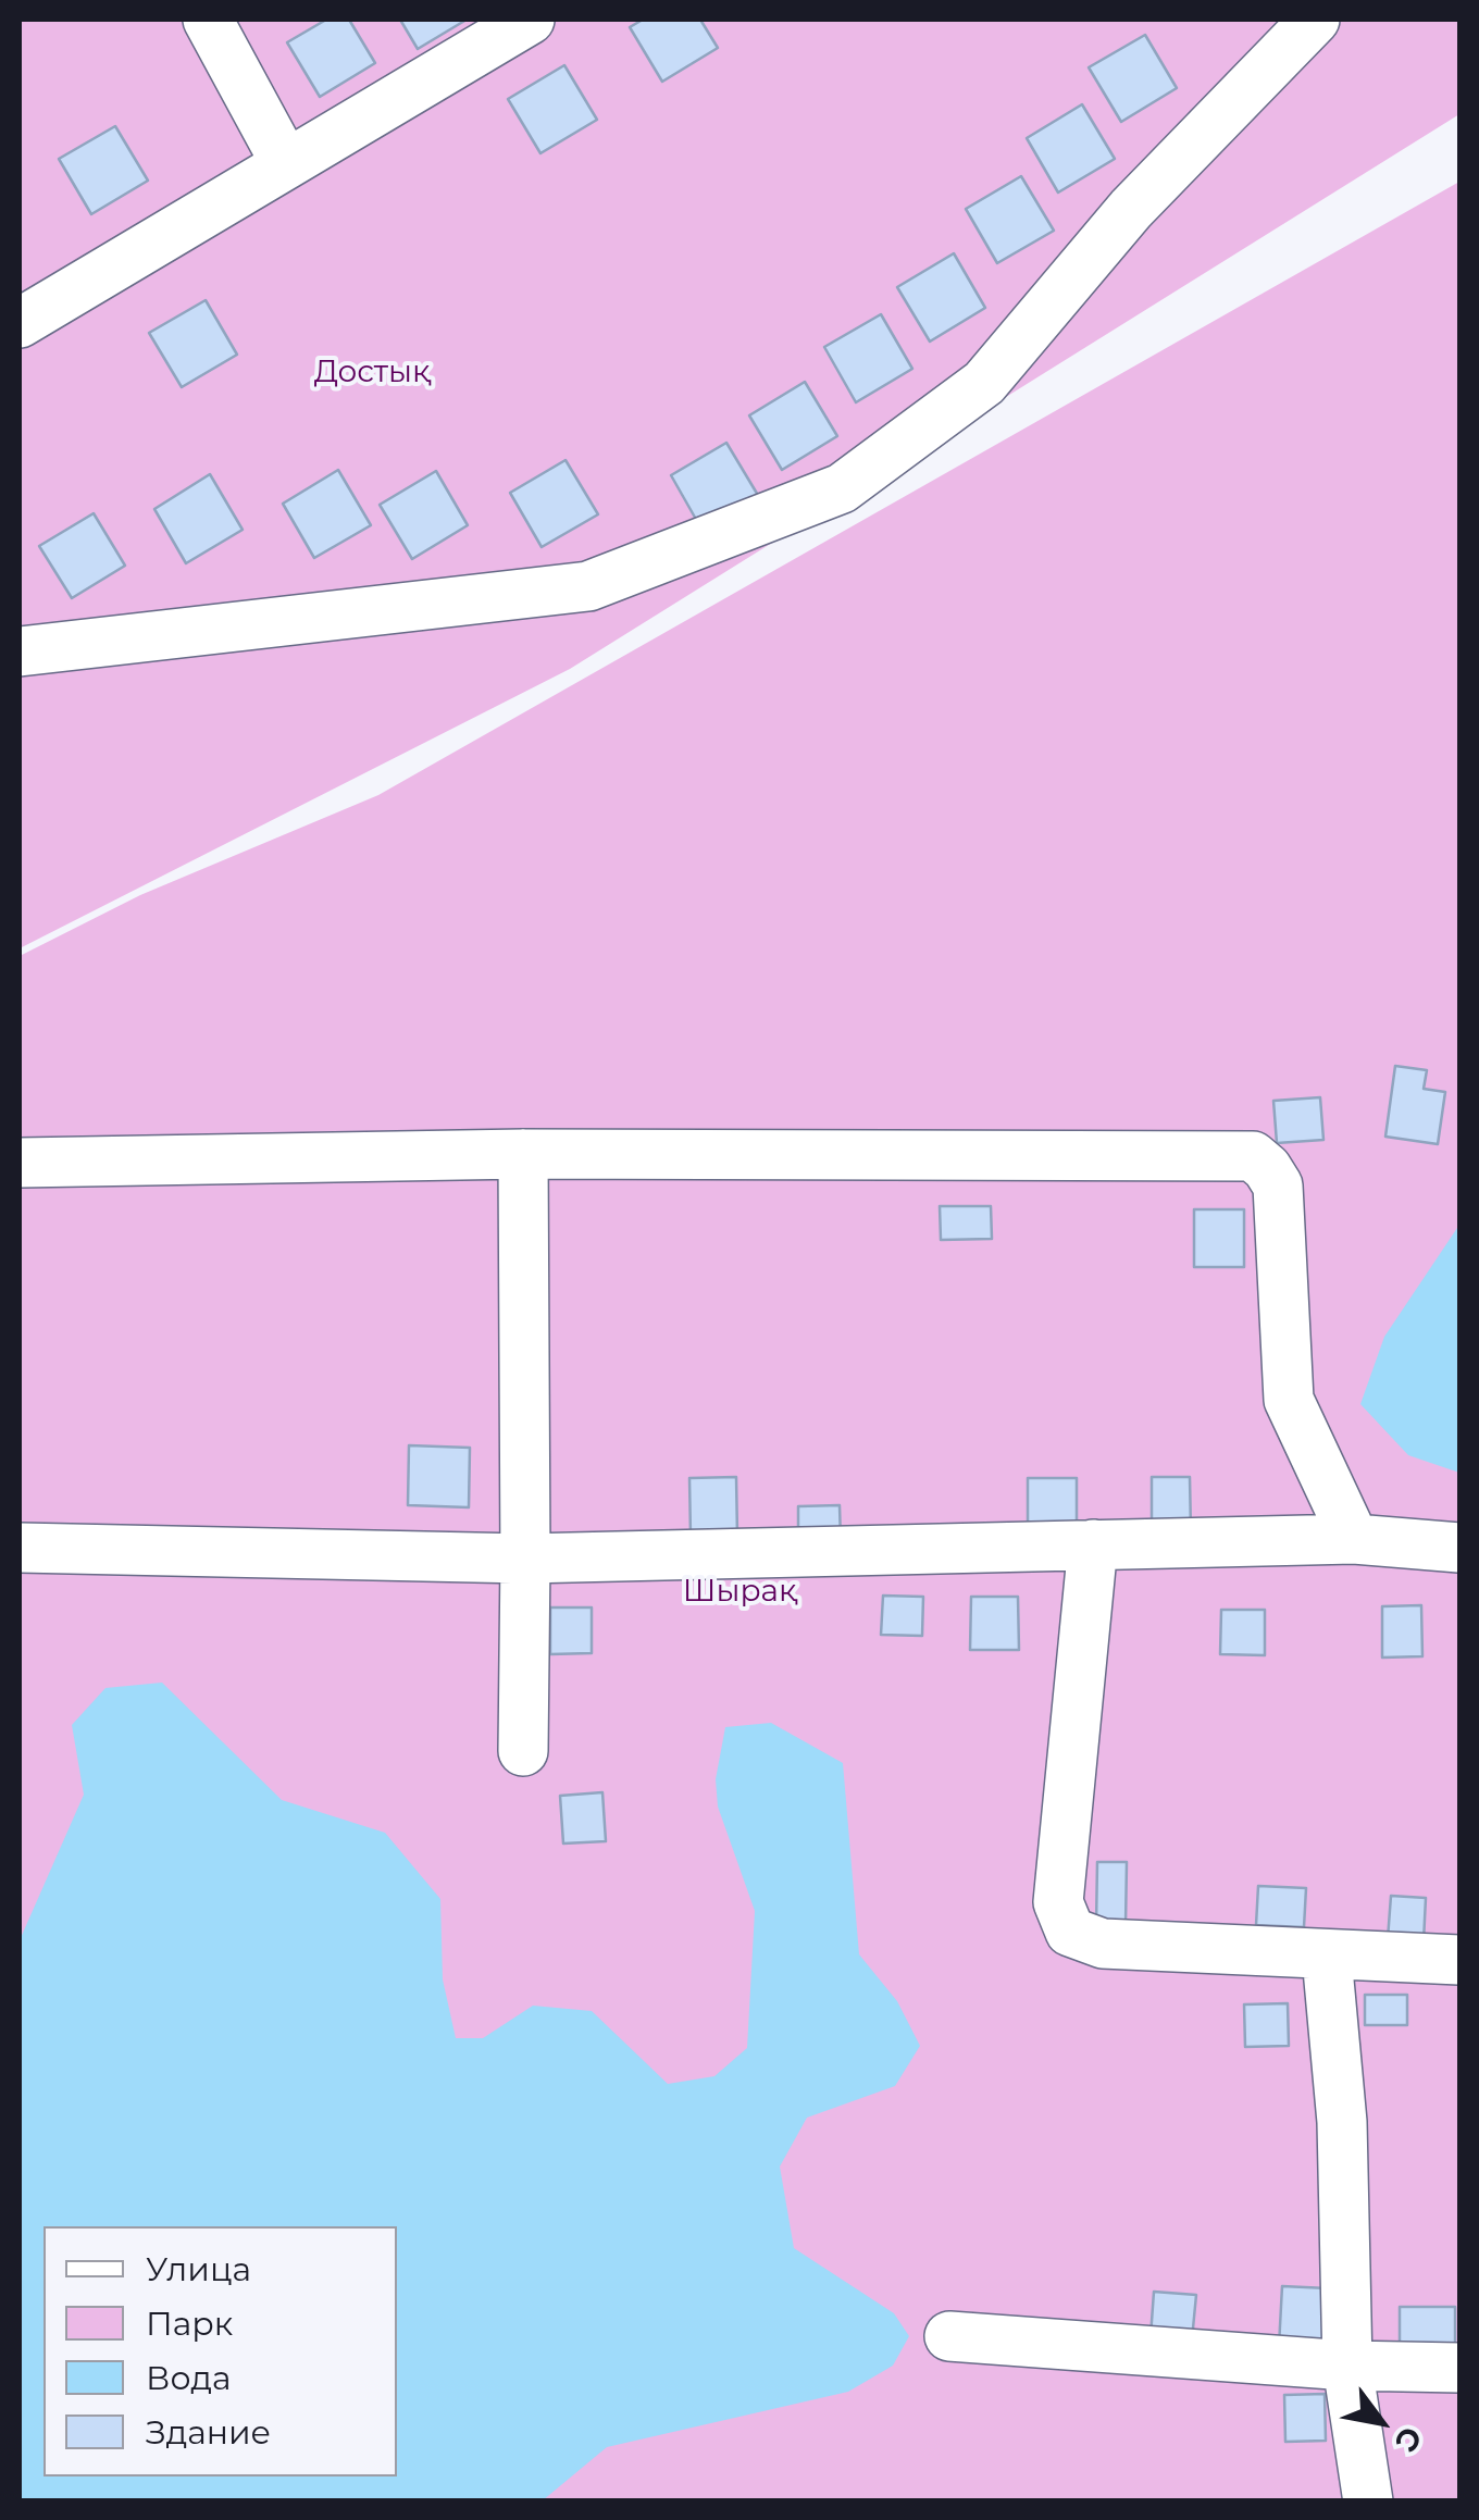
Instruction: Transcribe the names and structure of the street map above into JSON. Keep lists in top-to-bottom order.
{
  "parks": ["Достық", "Шырақ"],
  "legend": [
    "Улица",
    "Парк",
    "Вода",
    "Здание"
  ],
  "north": "bottom right"
}
